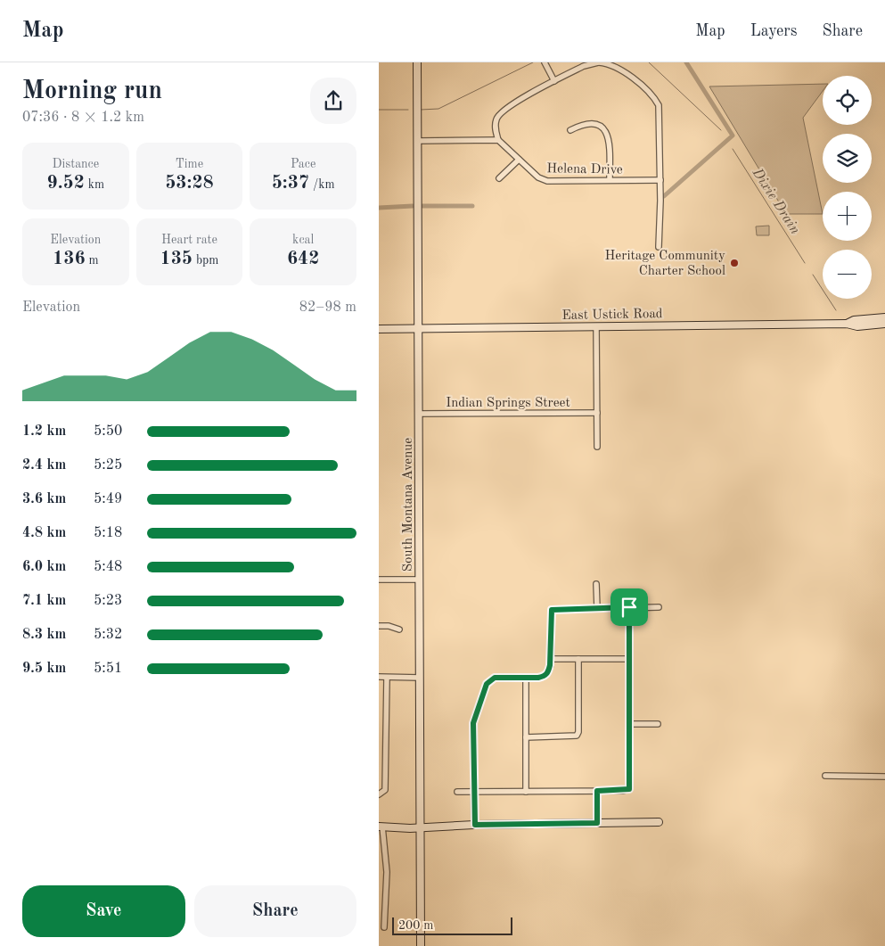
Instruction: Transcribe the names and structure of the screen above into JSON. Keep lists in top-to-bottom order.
{
  "streets": {
    "street": [
      "Helena Drive",
      "East Ustick Road",
      "Indian Springs Street",
      "South Montana Avenue"
    ]
  },
  "crossings": [
    ["East Ustick Road", "South Montana Avenue"],
    ["Indian Springs Street", "South Montana Avenue"]
  ],
  "water": ["Dixie Drain"],
  "places": ["Heritage Community Charter School"],
  "scale_bar": "200 m",
  "page": {
    "header": "Map",
    "nav": ["Map", "Layers", "Share"],
    "heading": ["Morning run", "07:36 · 8 × 1.2 km"],
    "map_buttons": ["+", "−"],
    "stats": [
      ["Distance", "9.52 km"],
      ["Time", "53:28"],
      ["Pace", "5:37 /km"],
      ["Elevation", "136 m"],
      ["Heart rate", "135 bpm"],
      ["kcal", "642"]
    ],
    "chart": ["Elevation", "82–98 m"],
    "list": [
      {
        "name": "1.2 km",
        "note": "5:50"
      },
      {
        "name": "2.4 km",
        "note": "5:25"
      },
      {
        "name": "3.6 km",
        "note": "5:49"
      },
      {
        "name": "4.8 km",
        "note": "5:18"
      },
      {
        "name": "6.0 km",
        "note": "5:48"
      },
      {
        "name": "7.1 km",
        "note": "5:23"
      },
      {
        "name": "8.3 km",
        "note": "5:32"
      },
      {
        "name": "9.5 km",
        "note": "5:51"
      }
    ],
    "buttons": ["Save", "Share"],
    "scale": "200 m"
  }
}
